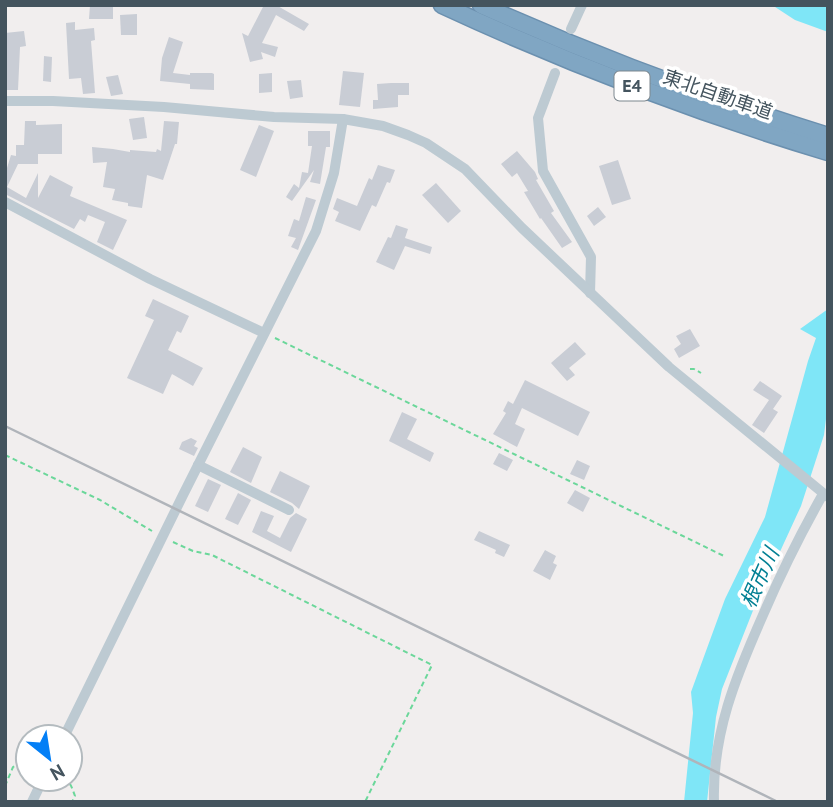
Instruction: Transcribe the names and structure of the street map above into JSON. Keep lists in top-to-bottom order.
{
  "streets": {
    "highway": ["E4", "東北自動車道"]
  },
  "water": ["根市川"],
  "north": "bottom right"
}
